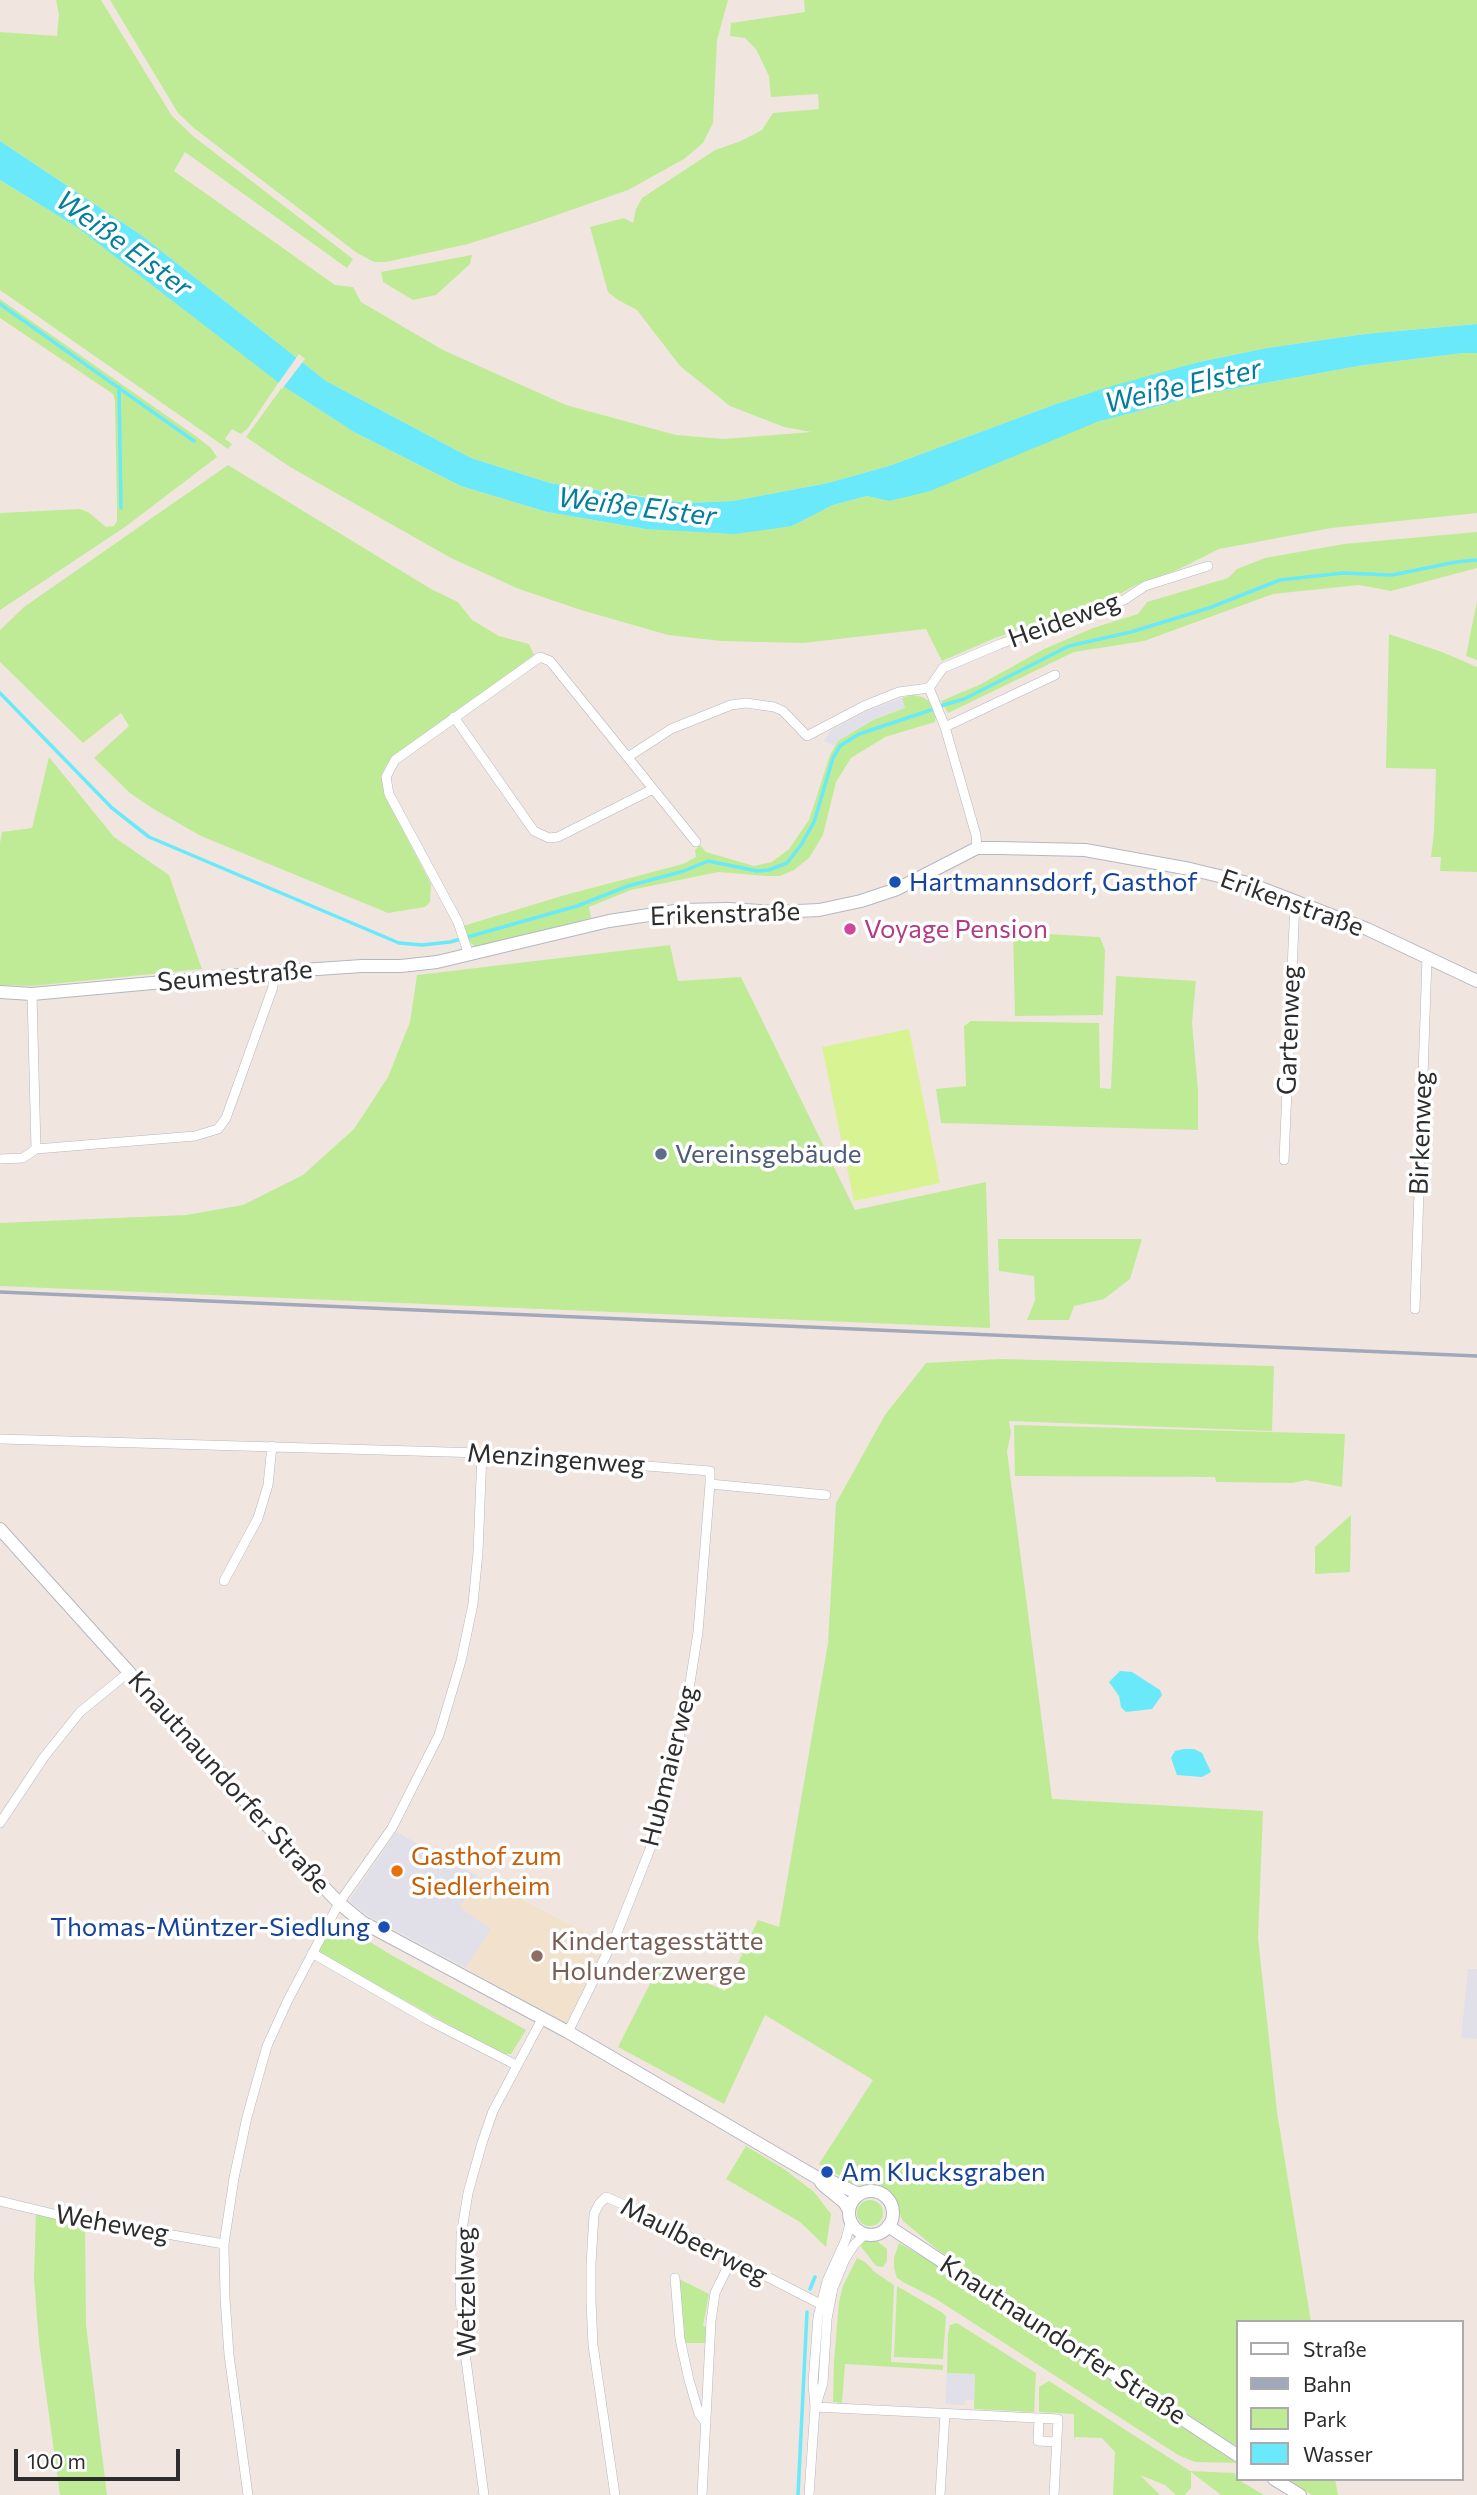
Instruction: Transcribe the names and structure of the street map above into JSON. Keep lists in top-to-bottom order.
{
  "streets": {
    "main road": ["Erikenstraße", "Seumestraße", "Knautnaundorfer Straße"],
    "street": [
      "Heideweg",
      "Gartenweg",
      "Birkenweg",
      "Menzingenweg",
      "Hubmaierweg",
      "Weheweg",
      "Maulbeerweg",
      "Wetzelweg"
    ]
  },
  "crossings": [
    ["Erikenstraße", "Seumestraße"],
    ["Erikenstraße", "Gartenweg"],
    ["Erikenstraße", "Birkenweg"],
    ["Menzingenweg", "Hubmaierweg"],
    ["Hubmaierweg", "Knautnaundorfer Straße"],
    ["Knautnaundorfer Straße", "Wetzelweg"]
  ],
  "water": ["Weiße Elster"],
  "places": [
    "Hartmannsdorf, Gasthof",
    "Voyage Pension",
    "Vereinsgebäude",
    "Gasthof zum Siedlerheim",
    "Thomas-Müntzer-Siedlung",
    "Kindertagesstätte Holunderzwerge",
    "Am Klucksgraben"
  ],
  "legend": [
    "Straße",
    "Bahn",
    "Park",
    "Wasser"
  ],
  "scale_bar": "100 m"
}
